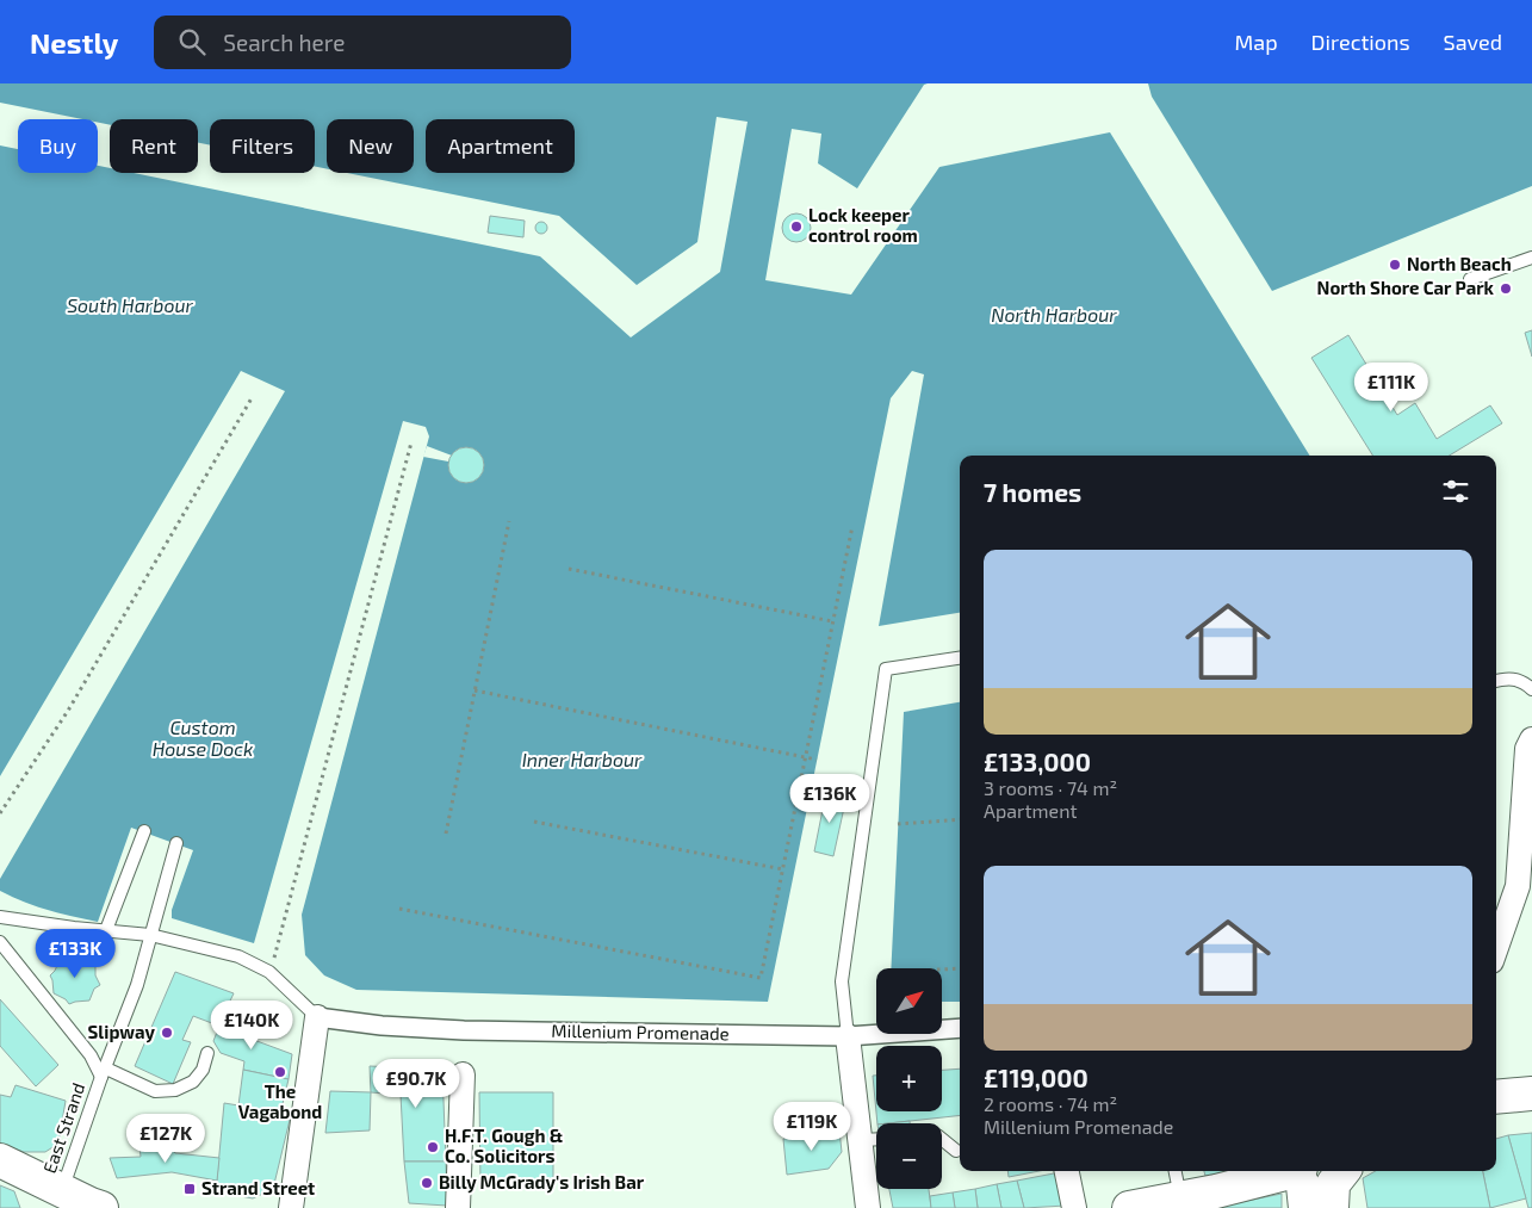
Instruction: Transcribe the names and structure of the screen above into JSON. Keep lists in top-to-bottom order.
{
  "streets": {
    "street": ["Millenium Promenade"],
    "lane": ["East Strand"]
  },
  "water": [
    "South Harbour",
    "North Harbour",
    "Custom House Dock",
    "Inner Harbour"
  ],
  "places": {
    "other": [
      "Lock keeper control room",
      "North Beach",
      "North Shore Car Park",
      "Slipway",
      "The Vagabond",
      "H.F.T. Gough & Co. Solicitors",
      "Billy McGrady's Irish Bar"
    ],
    "transit": ["Strand Street"]
  },
  "north": "top right",
  "page": {
    "header": "Nestly",
    "search": "Search here",
    "nav": ["Map", "Directions", "Saved"],
    "chip": [
      "Buy",
      "Rent",
      "Filters",
      "New",
      "Apartment"
    ],
    "price": [
      "£111K",
      "£136K",
      "£133K",
      "£140K",
      "£90.7K",
      "£119K",
      "£127K"
    ],
    "heading": "7 homes",
    "list": [
      {
        "name": "£133,000",
        "note": "3 rooms · 74 m² · Apartment"
      },
      {
        "name": "£119,000",
        "note": "2 rooms · 74 m² · Millenium Promenade"
      }
    ],
    "map_buttons": ["+", "−"]
  }
}
